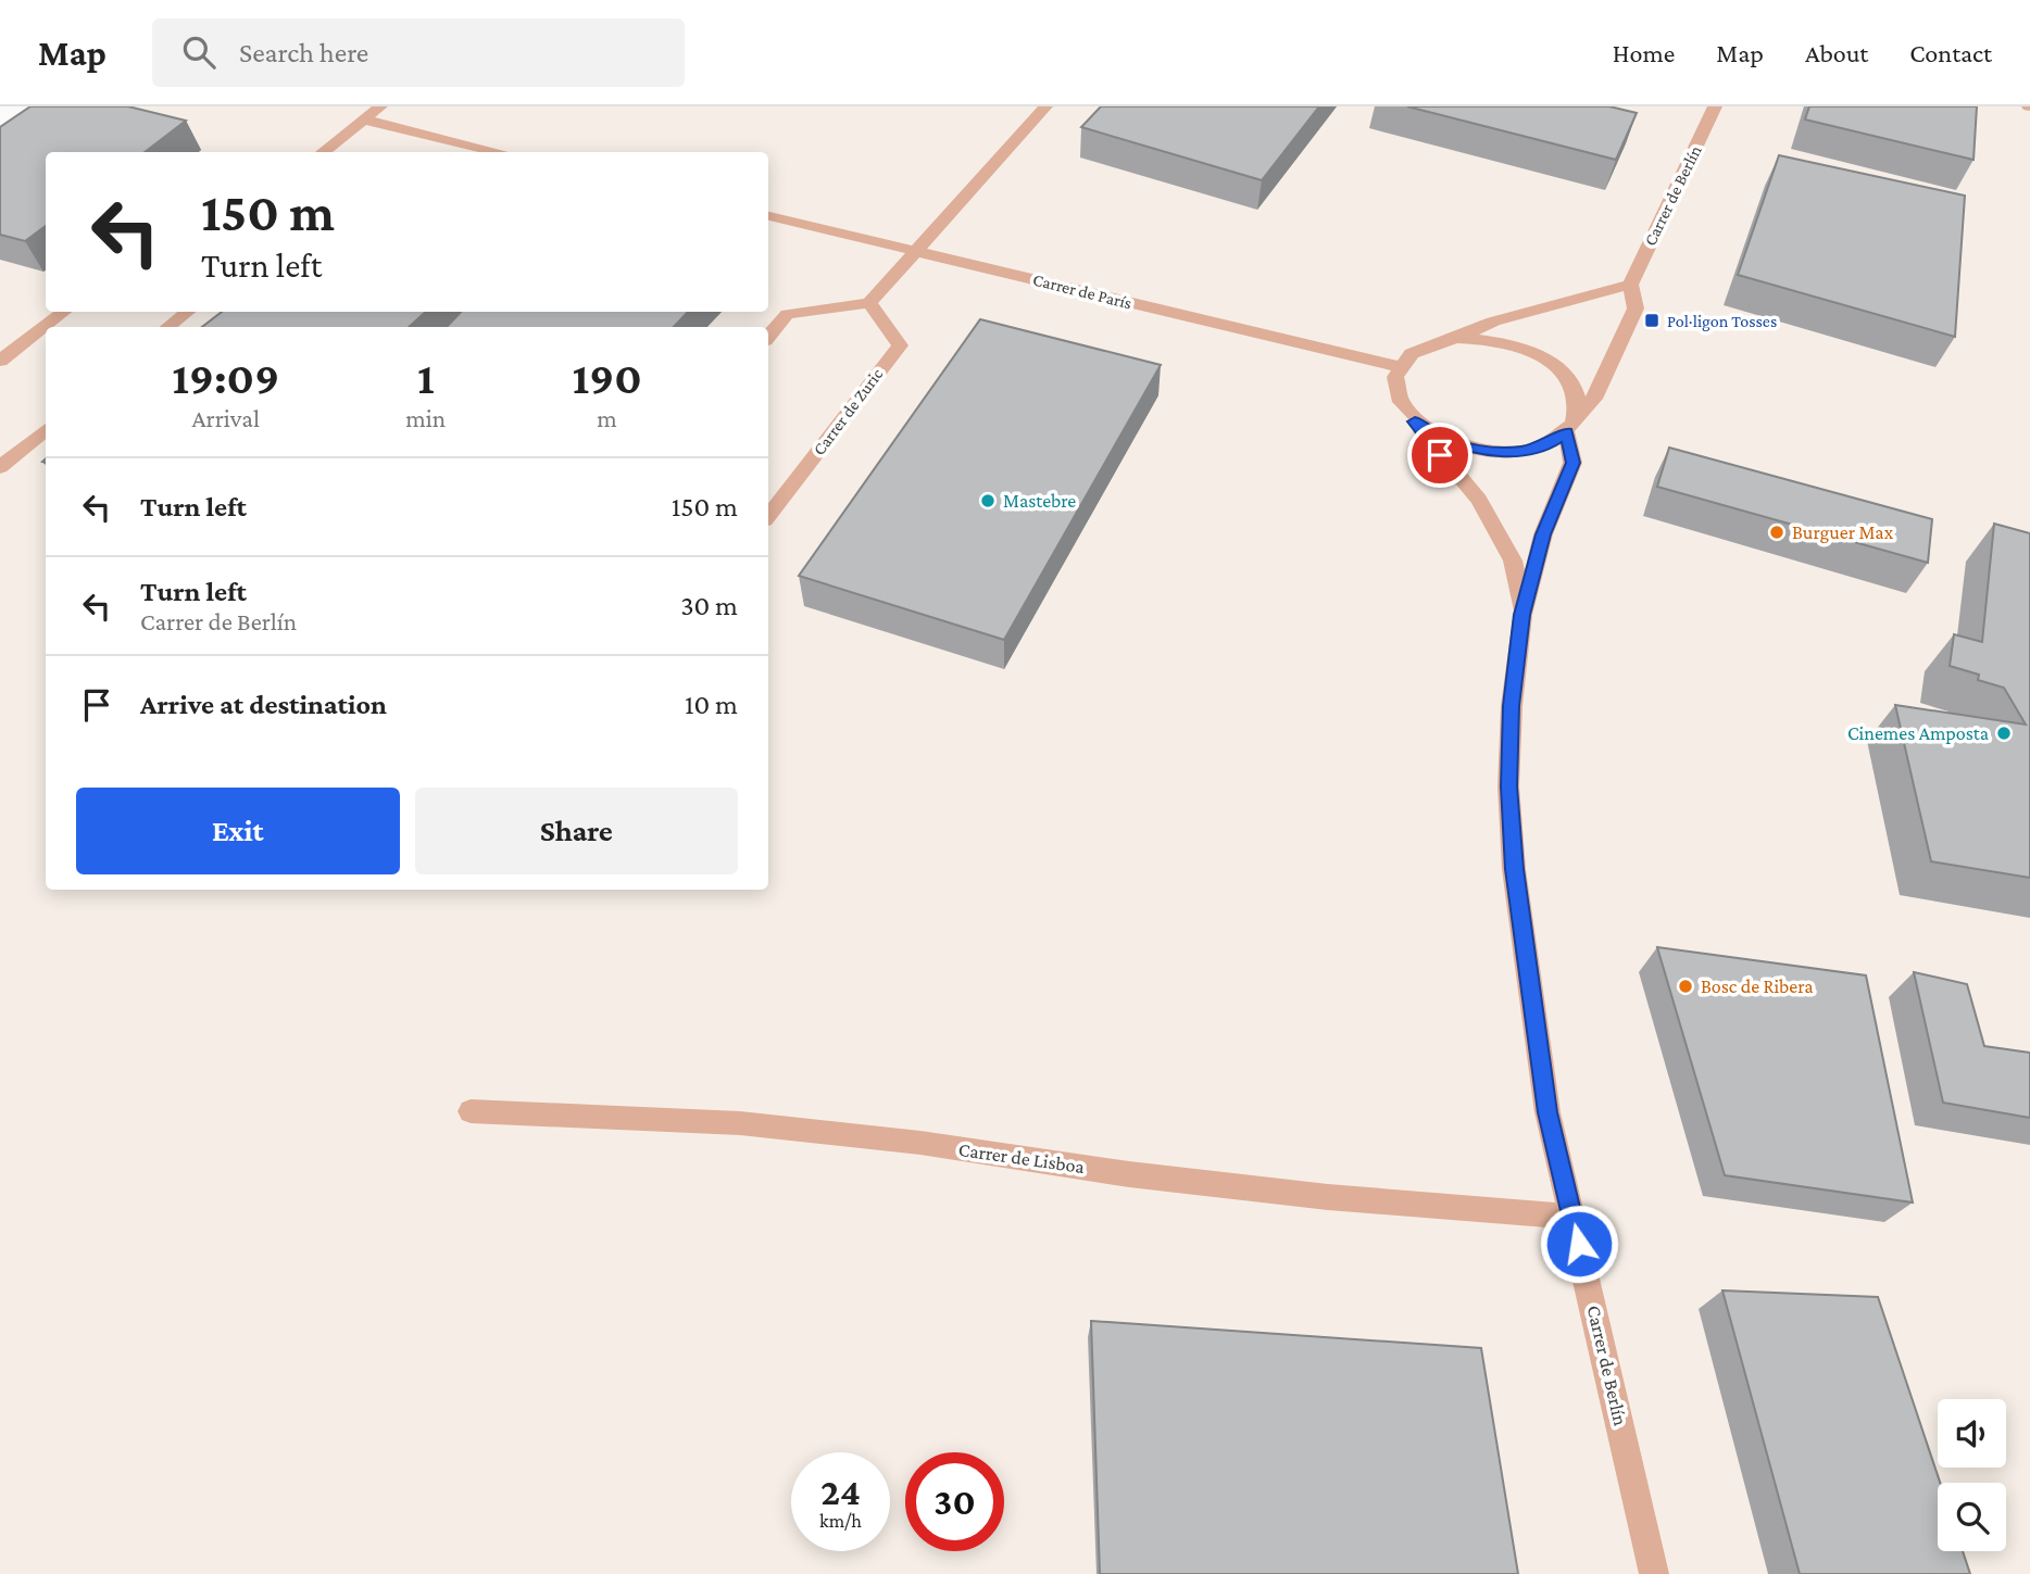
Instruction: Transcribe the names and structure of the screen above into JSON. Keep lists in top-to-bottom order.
{
  "streets": {
    "street": [
      "Carrer de Berlín",
      "Carrer de París",
      "Carrer de Zuric",
      "Carrer de Lisboa"
    ]
  },
  "crossings": [
    ["Carrer de Berlín", "Carrer de París"],
    ["Carrer de Berlín", "Carrer de Lisboa"]
  ],
  "places": {
    "transit": ["Pol·ligon Tosses"],
    "other": [
      "Mastebre",
      "Burguer Max",
      "Cinemes Amposta",
      "Bosc de Ribera"
    ]
  },
  "page": {
    "header": "Map",
    "search": "Search here",
    "nav": [
      "Home",
      "Map",
      "About",
      "Contact"
    ],
    "turn": ["150 m", "Turn left"],
    "eta": [
      "19:09",
      "Arrival",
      "1",
      "min",
      "190",
      "m"
    ],
    "list": [
      {
        "name": "Turn left",
        "value": "150 m"
      },
      {
        "name": "Turn left",
        "note": "Carrer de Berlín",
        "value": "30 m"
      },
      {
        "name": "Arrive at destination",
        "value": "10 m"
      }
    ],
    "buttons": ["Exit", "Share"],
    "speed": "24 km/h",
    "limit": "30"
  }
}
